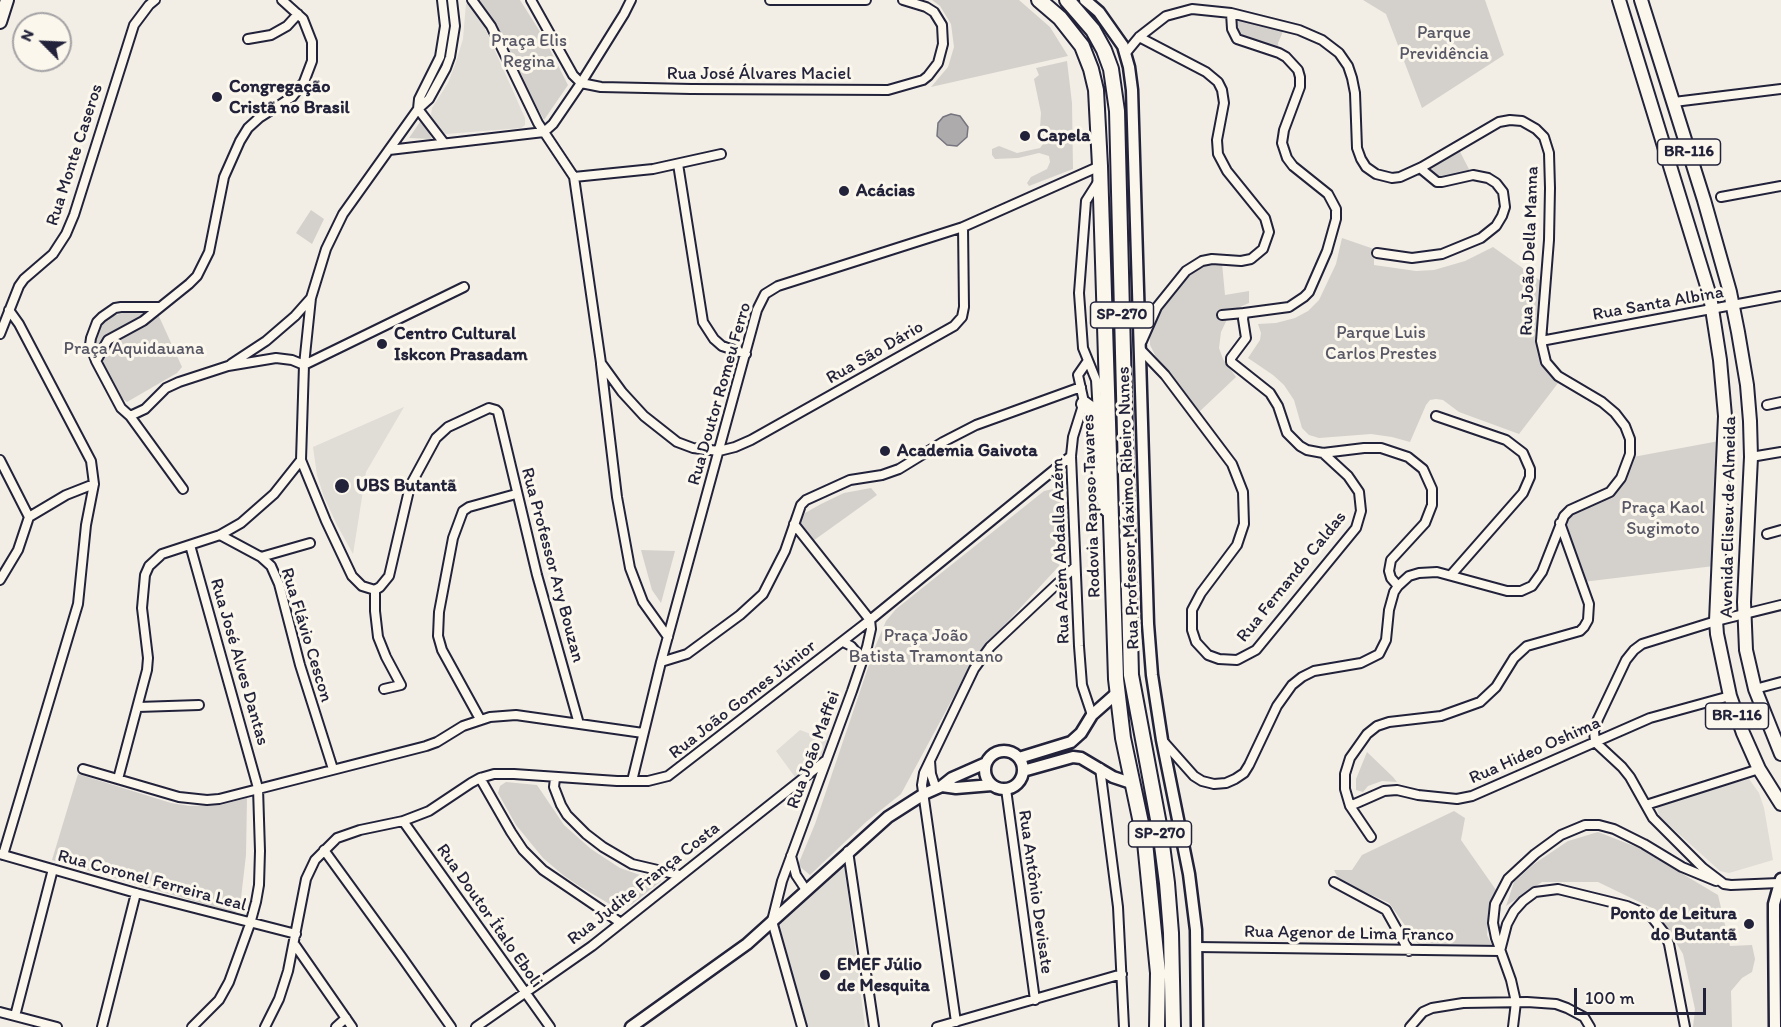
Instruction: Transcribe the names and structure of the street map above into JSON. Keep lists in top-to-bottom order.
{
  "streets": {
    "highway": ["SP-270", "Rodovia Raposo Tavares"],
    "main road": ["BR-116", "Rua Professor Máximo Ribeiro Nunes", "Avenida Eliseu de Almeida"],
    "street": [
      "Rua José Álvares Maciel",
      "Rua Monte Caseros",
      "Rua João Della Manna",
      "Rua Santa Albina",
      "Rua São Dário",
      "Rua Doutor Romeu Ferro",
      "Rua Azém Abdalla Azém",
      "Rua Professor Ary Bouzan",
      "Rua Fernando Caldas",
      "Rua Flávio Cescon",
      "Rua José Alves Dantas",
      "Rua João Gomes Júnior",
      "Rua João Maffei",
      "Rua Hideo Oshima",
      "Rua Coronel Ferreira Leal",
      "Rua Judite França Costa",
      "Rua Antônio Devisate",
      "Rua Doutor Ítalo Eboli",
      "Rua Agenor de Lima Franco"
    ]
  },
  "crossings": [
    ["Rua João Della Manna", "Rua Santa Albina"],
    ["Rua João Della Manna", "Rua Professor Máximo Ribeiro Nunes"],
    ["Rua Santa Albina", "Avenida Eliseu de Almeida"],
    ["Rua São Dário", "Rua Doutor Romeu Ferro"],
    ["Rua Doutor Romeu Ferro", "Rodovia Raposo Tavares"],
    ["Rua Doutor Romeu Ferro", "Rua João Gomes Júnior"],
    ["Rua Professor Máximo Ribeiro Nunes", "Rua Fernando Caldas"],
    ["Rua Professor Máximo Ribeiro Nunes", "Rua Agenor de Lima Franco"],
    ["Avenida Eliseu de Almeida", "Rua Hideo Oshima"],
    ["Rua Azém Abdalla Azém", "Rua João Gomes Júnior"],
    ["Rua José Alves Dantas", "Rua Coronel Ferreira Leal"],
    ["Rua João Gomes Júnior", "Rua João Maffei"],
    ["Rua João Gomes Júnior", "Rua Coronel Ferreira Leal"],
    ["Rua João Gomes Júnior", "Rua Doutor Ítalo Eboli"],
    ["Rua João Maffei", "Rua Judite França Costa"],
    ["Rua Judite França Costa", "Rua Doutor Ítalo Eboli"]
  ],
  "parks": [
    "Parque Previdência",
    "Praça Elis Regina",
    "Parque Luis Carlos Prestes",
    "Praça Aquidauana",
    "Praça Kaol Sugimoto",
    "Praça João Batista Tramontano"
  ],
  "places": [
    "Congregação Cristã no Brasil",
    "Capela",
    "Acácias",
    "Centro Cultural Iskcon Prasadam",
    "Academia Gaivota",
    "UBS Butantã",
    "Ponto de Leitura do Butantã",
    "EMEF Júlio de Mesquita"
  ],
  "scale_bar": "100 m",
  "north": "top left"
}
